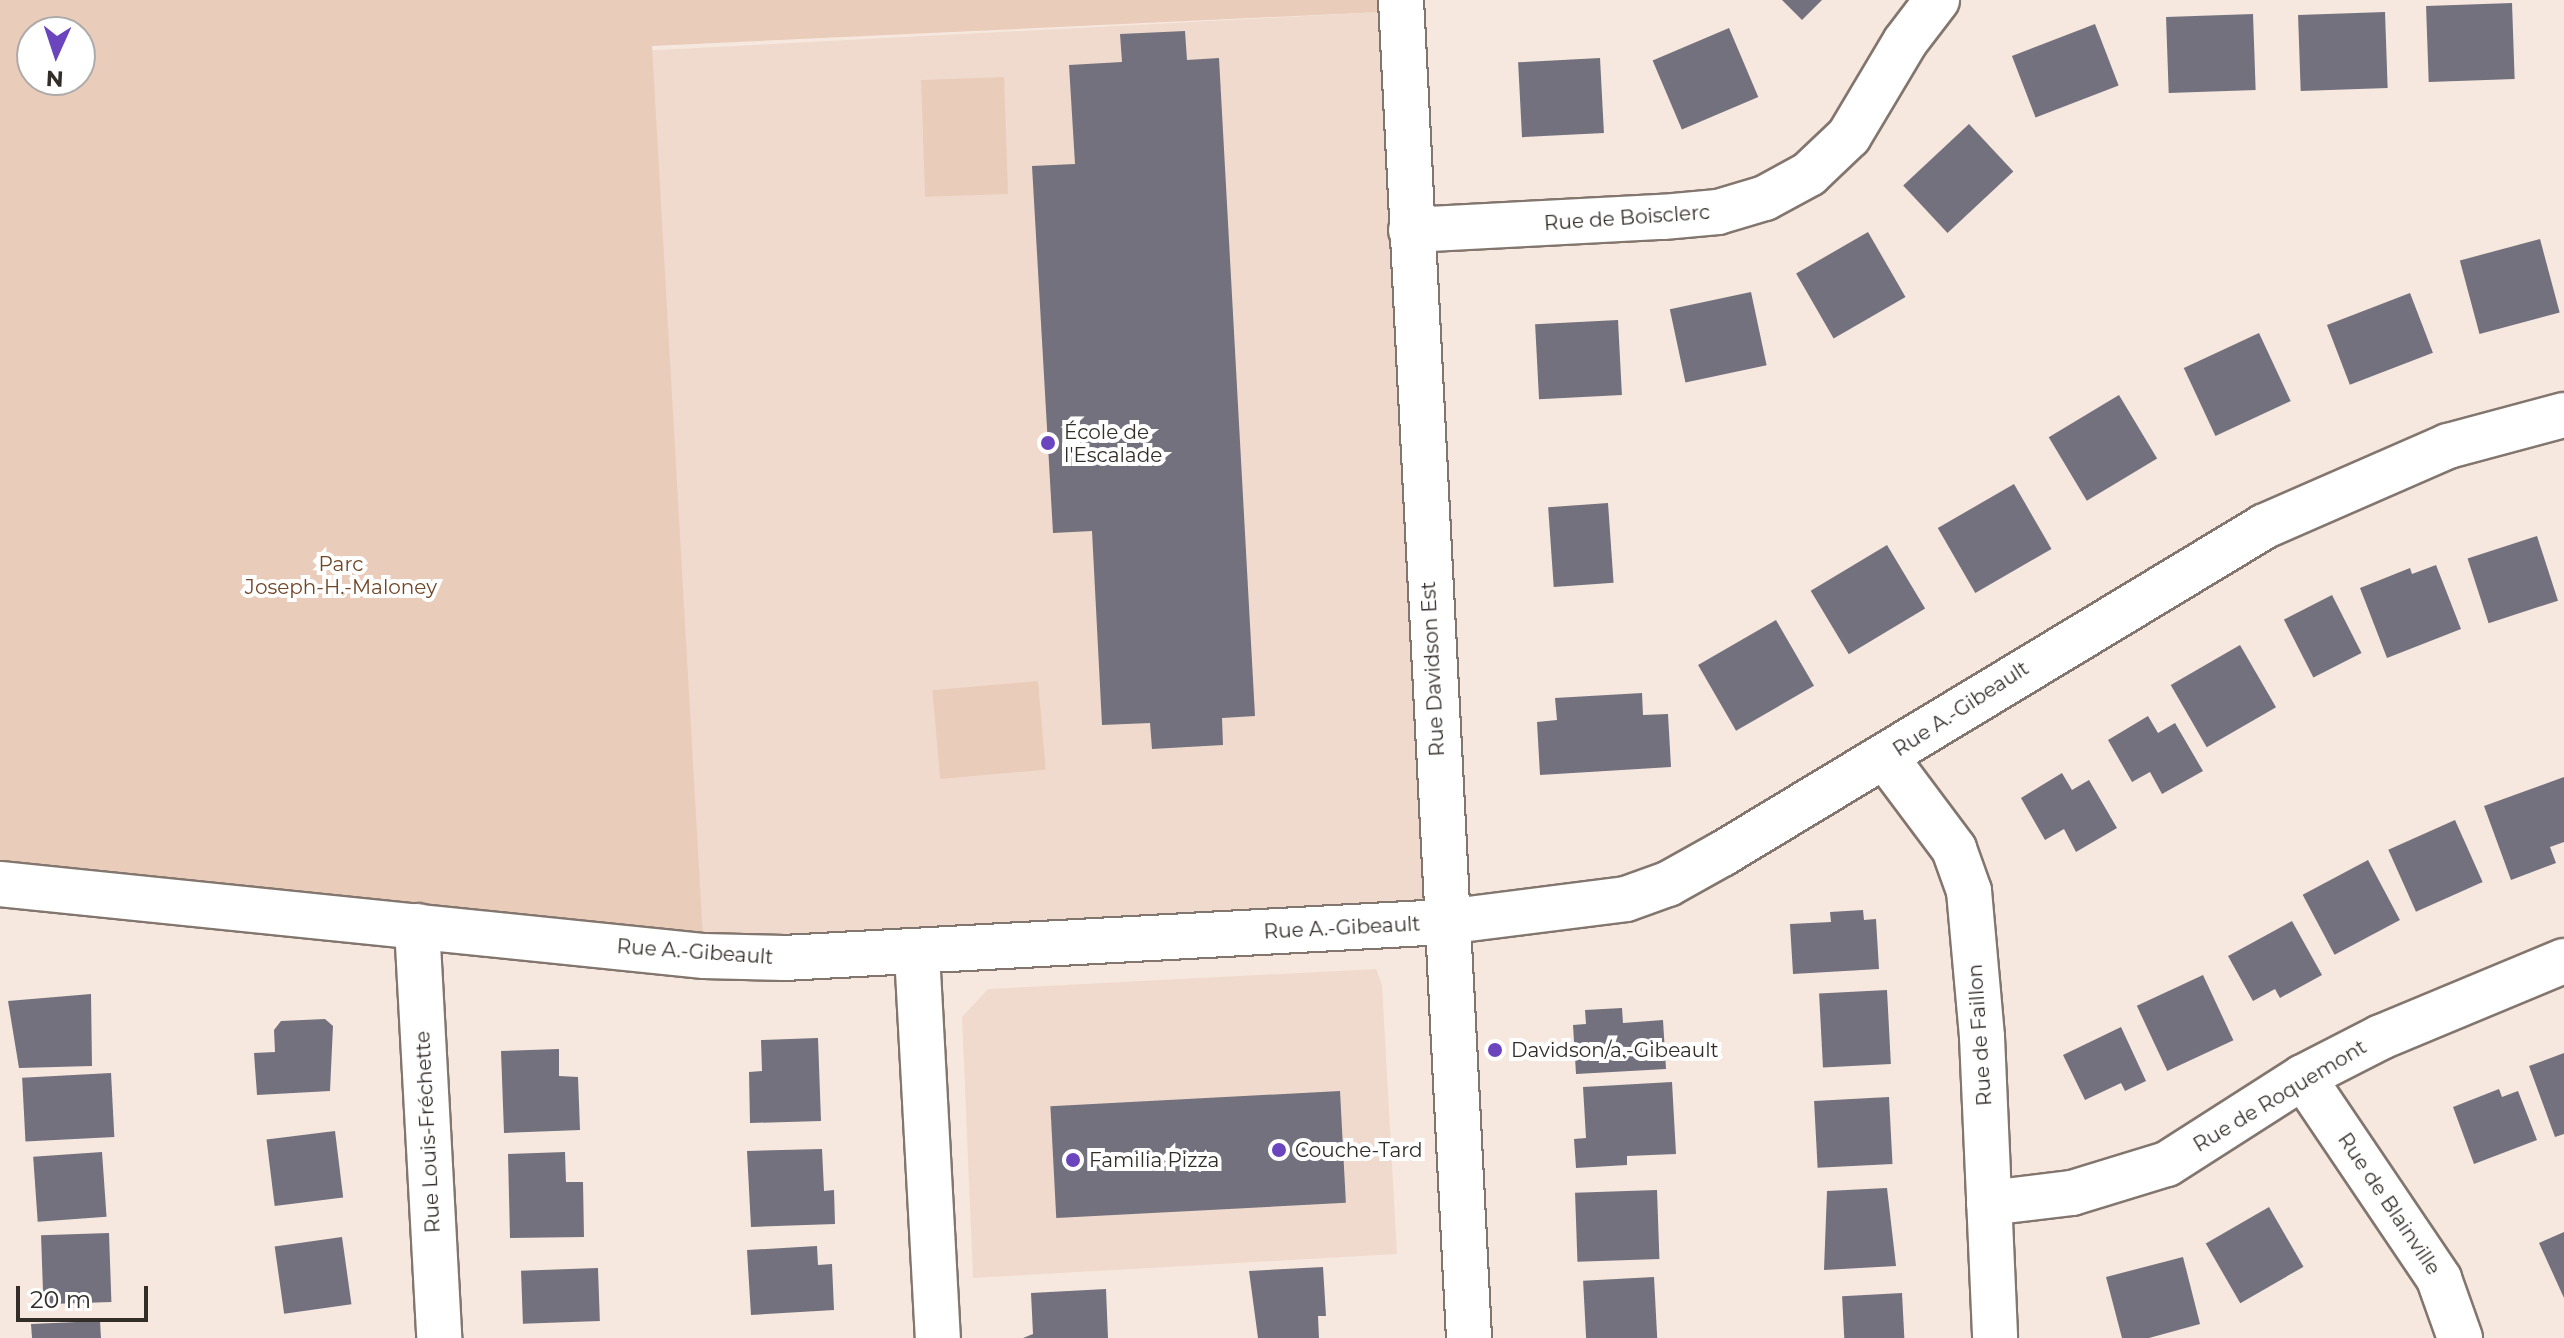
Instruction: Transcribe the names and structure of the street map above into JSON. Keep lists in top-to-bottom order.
{
  "streets": {
    "street": [
      "Rue de Boisclerc",
      "Rue Davidson Est",
      "Rue A.-Gibeault",
      "Rue de Faillon",
      "Rue de Roquemont",
      "Rue Louis-Fréchette",
      "Rue de Blainville"
    ]
  },
  "crossings": [
    ["Rue de Boisclerc", "Rue Davidson Est"],
    ["Rue Davidson Est", "Rue A.-Gibeault"],
    ["Rue A.-Gibeault", "Rue de Faillon"],
    ["Rue A.-Gibeault", "Rue Louis-Fréchette"],
    ["Rue de Faillon", "Rue de Roquemont"],
    ["Rue de Roquemont", "Rue de Blainville"]
  ],
  "parks": ["Parc Joseph-H.-Maloney"],
  "places": [
    "École de l'Escalade",
    "Davidson/a.-Gibeault",
    "Couche-Tard",
    "Familia Pizza"
  ],
  "scale_bar": "20 m",
  "north": "bottom"
}
